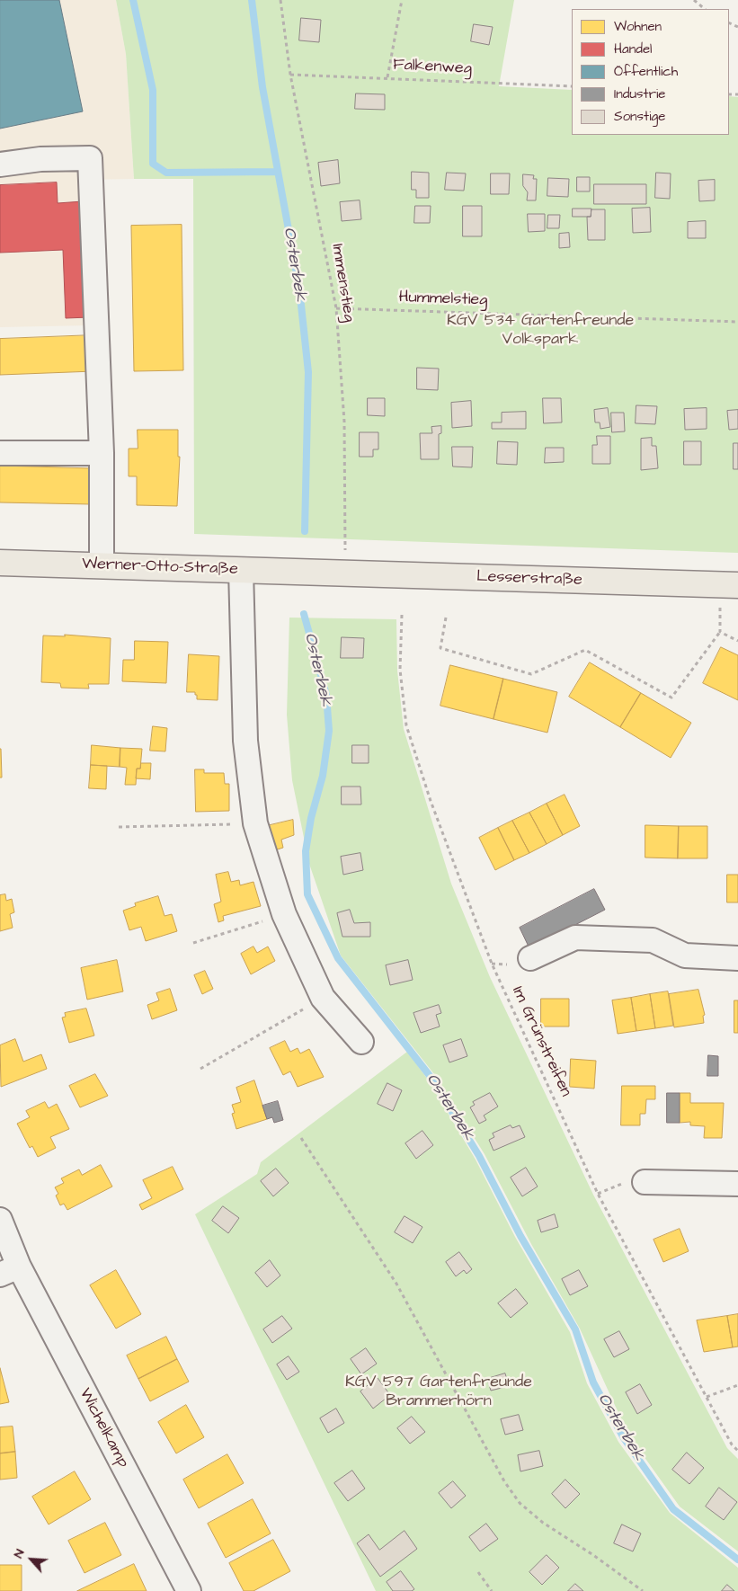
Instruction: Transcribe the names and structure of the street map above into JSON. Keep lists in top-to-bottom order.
{
  "streets": {
    "main road": ["Werner-Otto-Straße", "Lesserstraße"],
    "street": ["Wichelkamp"],
    "path": [
      "Falkenweg",
      "Immenstieg",
      "Hummelstieg",
      "Im Grünstreifen"
    ]
  },
  "crossings": [
    ["Falkenweg", "Immenstieg"],
    ["Immenstieg", "Hummelstieg"],
    ["Immenstieg", "Werner-Otto-Straße"],
    ["Immenstieg", "Lesserstraße"],
    ["Werner-Otto-Straße", "Lesserstraße"]
  ],
  "water": ["Osterbek"],
  "parks": ["KGV 534 Gartenfreunde Volkspark", "KGV 597 Gartenfreunde Brammerhörn"],
  "legend": [
    "Wohnen",
    "Handel",
    "Öffentlich",
    "Industrie",
    "Sonstige"
  ],
  "north": "top left"
}
